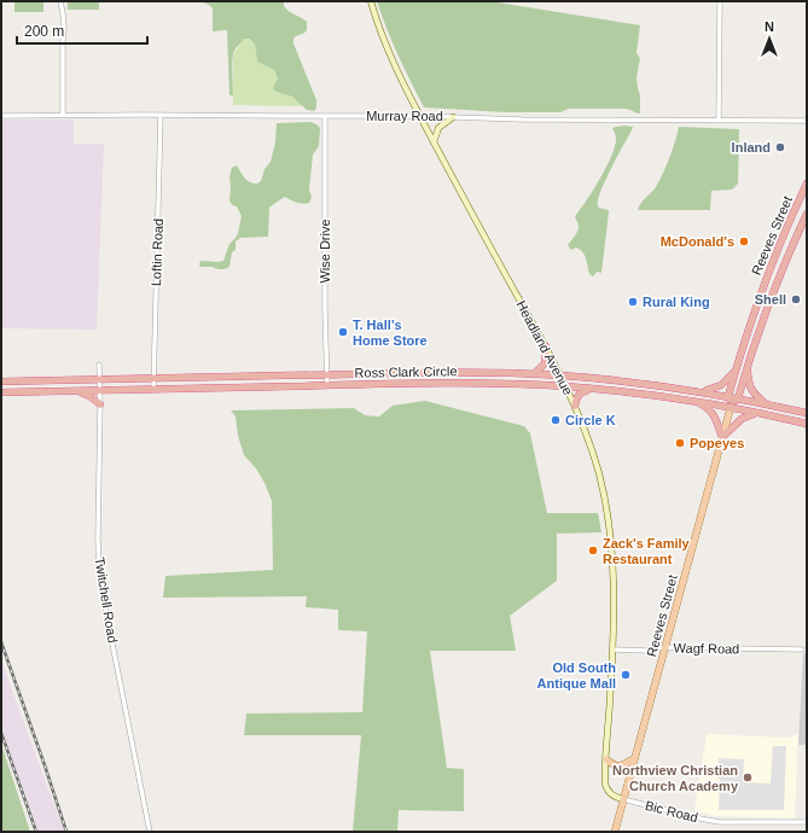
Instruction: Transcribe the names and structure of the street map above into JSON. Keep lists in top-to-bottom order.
{
  "streets": {
    "highway": ["Reeves Street", "Ross Clark Circle"],
    "main road": ["Headland Avenue"],
    "street": [
      "Murray Road",
      "Wise Drive",
      "Loftin Road",
      "Twitchell Road",
      "Wagf Road",
      "Bic Road"
    ]
  },
  "crossings": [
    ["Murray Road", "Wise Drive"],
    ["Murray Road", "Loftin Road"],
    ["Murray Road", "Headland Avenue"],
    ["Reeves Street", "Headland Avenue"],
    ["Reeves Street", "Ross Clark Circle"],
    ["Reeves Street", "Wagf Road"],
    ["Reeves Street", "Bic Road"],
    ["Wise Drive", "Ross Clark Circle"],
    ["Loftin Road", "Ross Clark Circle"],
    ["Headland Avenue", "Ross Clark Circle"],
    ["Headland Avenue", "Wagf Road"],
    ["Headland Avenue", "Bic Road"],
    ["Ross Clark Circle", "Twitchell Road"]
  ],
  "places": [
    "Inland",
    "McDonald's",
    "Shell",
    "Rural King",
    "T. Hall’s Home Store",
    "Circle K",
    "Popeyes",
    "Zack's Family Restaurant",
    "Old South Antique Mall",
    "Northview Christian Church Academy"
  ],
  "scale_bar": "200 m",
  "north": "top"
}
